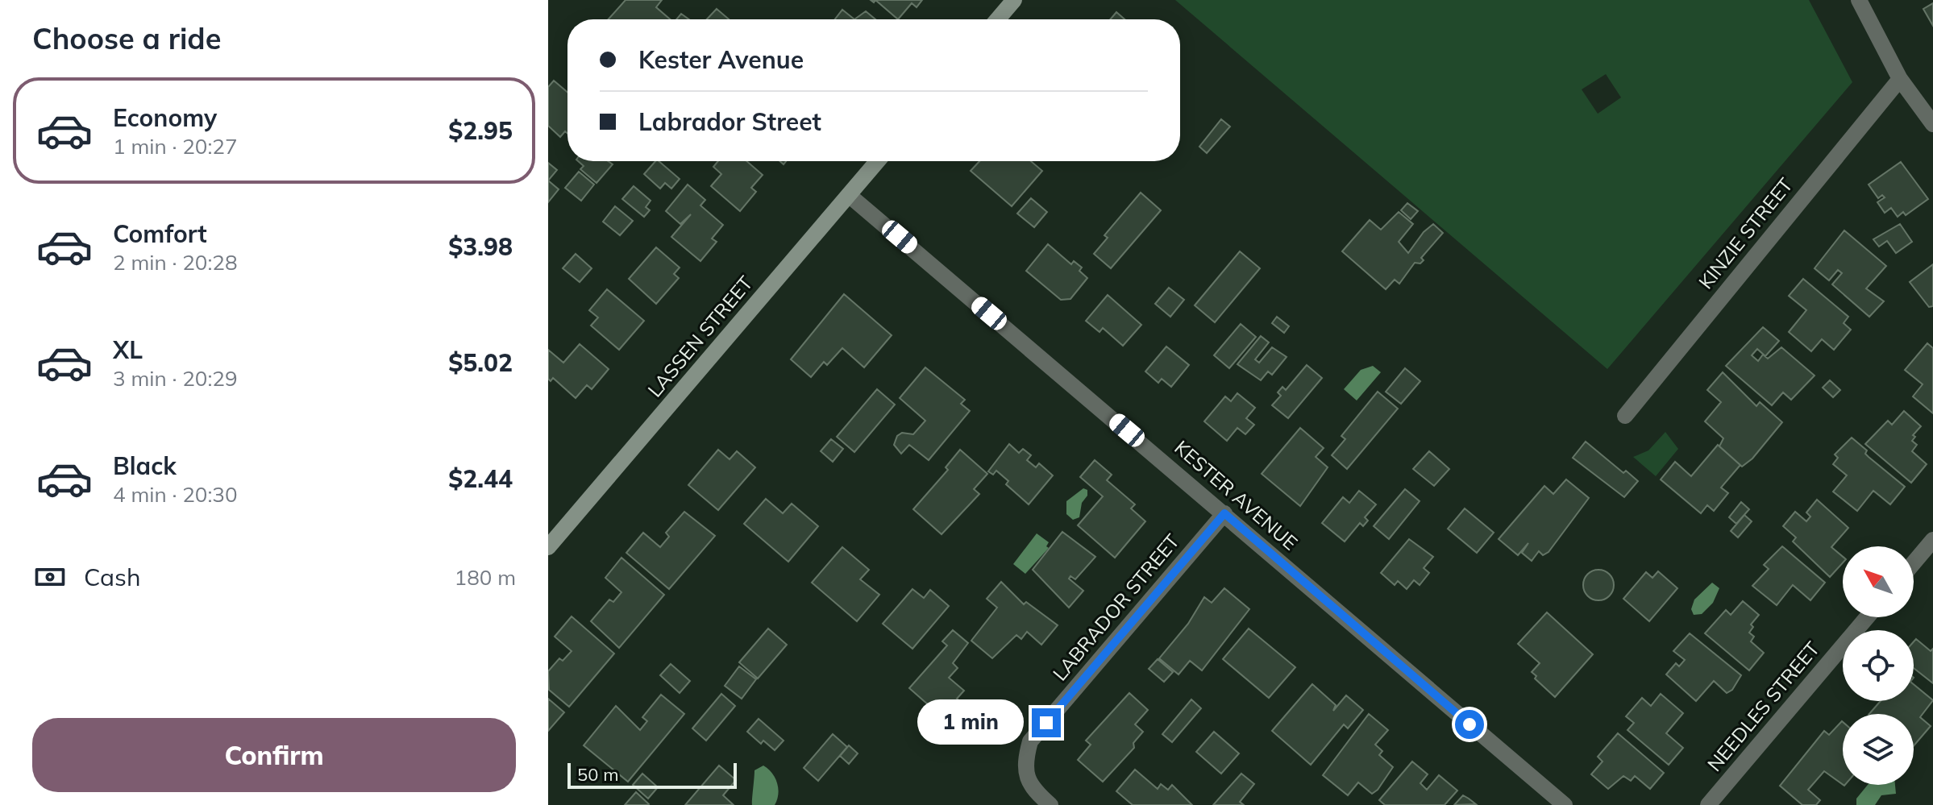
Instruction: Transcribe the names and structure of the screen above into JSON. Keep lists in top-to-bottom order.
{
  "streets": {
    "main road": ["LASSEN STREET"],
    "street": [
      "KINZIE STREET",
      "KESTER AVENUE",
      "LABRADOR STREET",
      "NEEDLES STREET"
    ]
  },
  "crossings": [
    ["LASSEN STREET", "KESTER AVENUE"],
    ["KESTER AVENUE", "LABRADOR STREET"]
  ],
  "scale_bar": "50 m",
  "north": "top left",
  "page": {
    "heading": "Choose a ride",
    "banner": ["Kester Avenue", "Labrador Street"],
    "list": [
      {
        "name": "Economy",
        "note": "1 min · 20:27",
        "value": "$2.95"
      },
      {
        "name": "Comfort",
        "note": "2 min · 20:28",
        "value": "$3.98"
      },
      {
        "name": "XL",
        "note": "3 min · 20:29",
        "value": "$5.02"
      },
      {
        "name": "Black",
        "note": "4 min · 20:30",
        "value": "$2.44"
      }
    ],
    "pay": ["Cash", "180 m"],
    "bubble": "1 min",
    "buttons": "Confirm",
    "scale": "50 m"
  }
}
